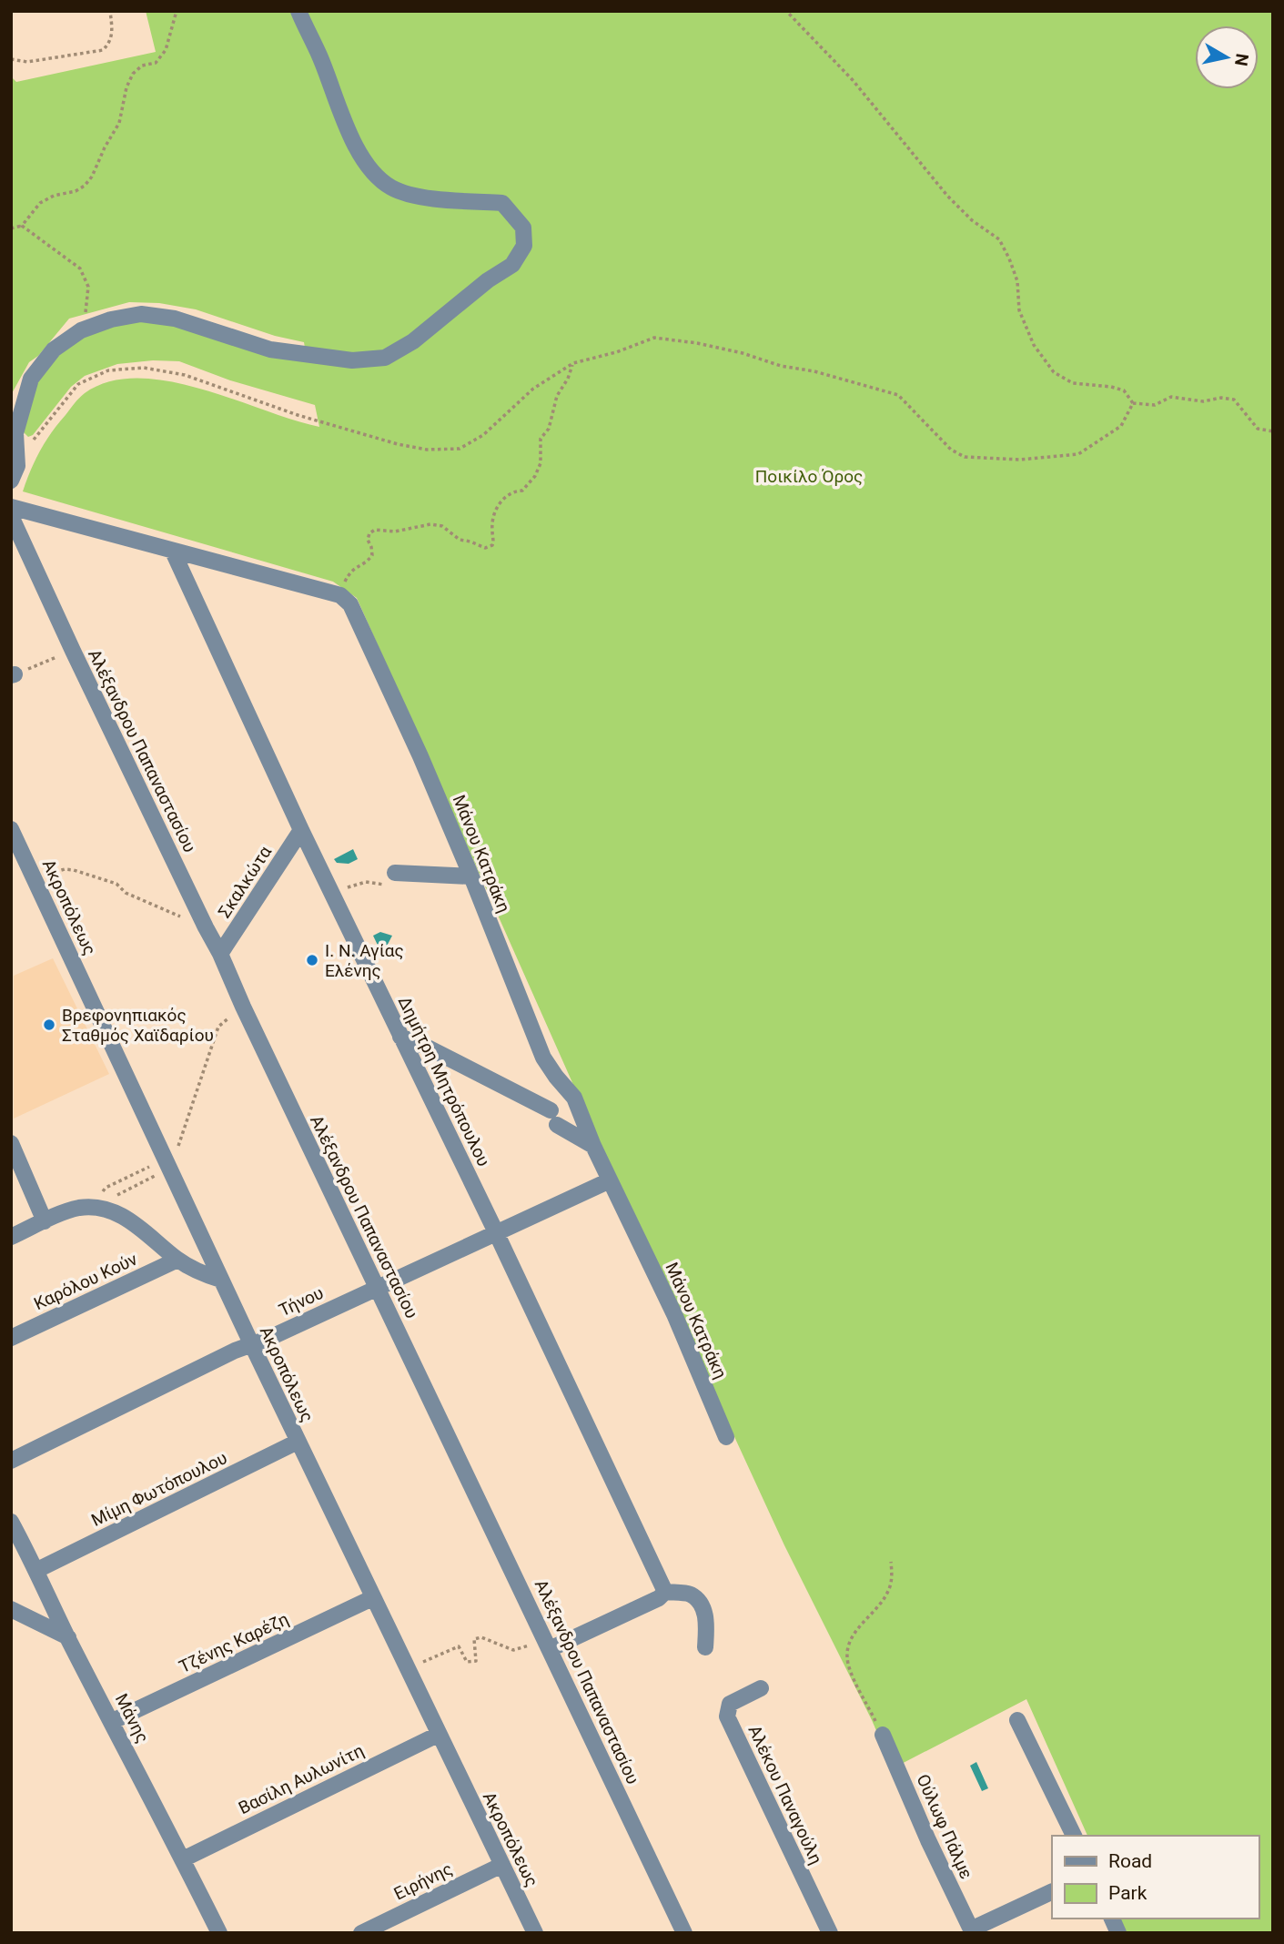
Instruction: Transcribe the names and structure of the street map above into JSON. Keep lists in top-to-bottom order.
{
  "streets": {
    "street": [
      "Αλέξανδρου Παπαναστασίου",
      "Μάνου Κατράκη",
      "Σκαλκώτα",
      "Ακροπόλεως",
      "Δημήτρη Μητρόπουλου",
      "Καρόλου Κούν",
      "Τήνου",
      "Μίμη Φωτόπουλου",
      "Τζένης Καρέζη",
      "Μάνης",
      "Βασίλη Αυλωνίτη",
      "Αλέκου Παναγούλη",
      "Ούλωφ Πάλμε",
      "Ειρήνης"
    ]
  },
  "crossings": [
    ["Αλέξανδρου Παπαναστασίου", "Σκαλκώτα"],
    ["Αλέξανδρου Παπαναστασίου", "Τήνου"],
    ["Μάνου Κατράκη", "Τήνου"],
    ["Σκαλκώτα", "Δημήτρη Μητρόπουλου"],
    ["Ακροπόλεως", "Τήνου"],
    ["Ακροπόλεως", "Μίμη Φωτόπουλου"],
    ["Ακροπόλεως", "Τζένης Καρέζη"],
    ["Ακροπόλεως", "Βασίλη Αυλωνίτη"],
    ["Ακροπόλεως", "Ειρήνης"],
    ["Δημήτρη Μητρόπουλου", "Τήνου"],
    ["Μίμη Φωτόπουλου", "Μάνης"],
    ["Τζένης Καρέζη", "Μάνης"],
    ["Μάνης", "Βασίλη Αυλωνίτη"]
  ],
  "parks": ["Ποικίλο Όρος"],
  "places": ["Ι. Ν. Αγίας Ελένης", "Βρεφονηπιακός Σταθμός Χαϊδαρίου"],
  "legend": ["Road", "Park"],
  "north": "right"
}
